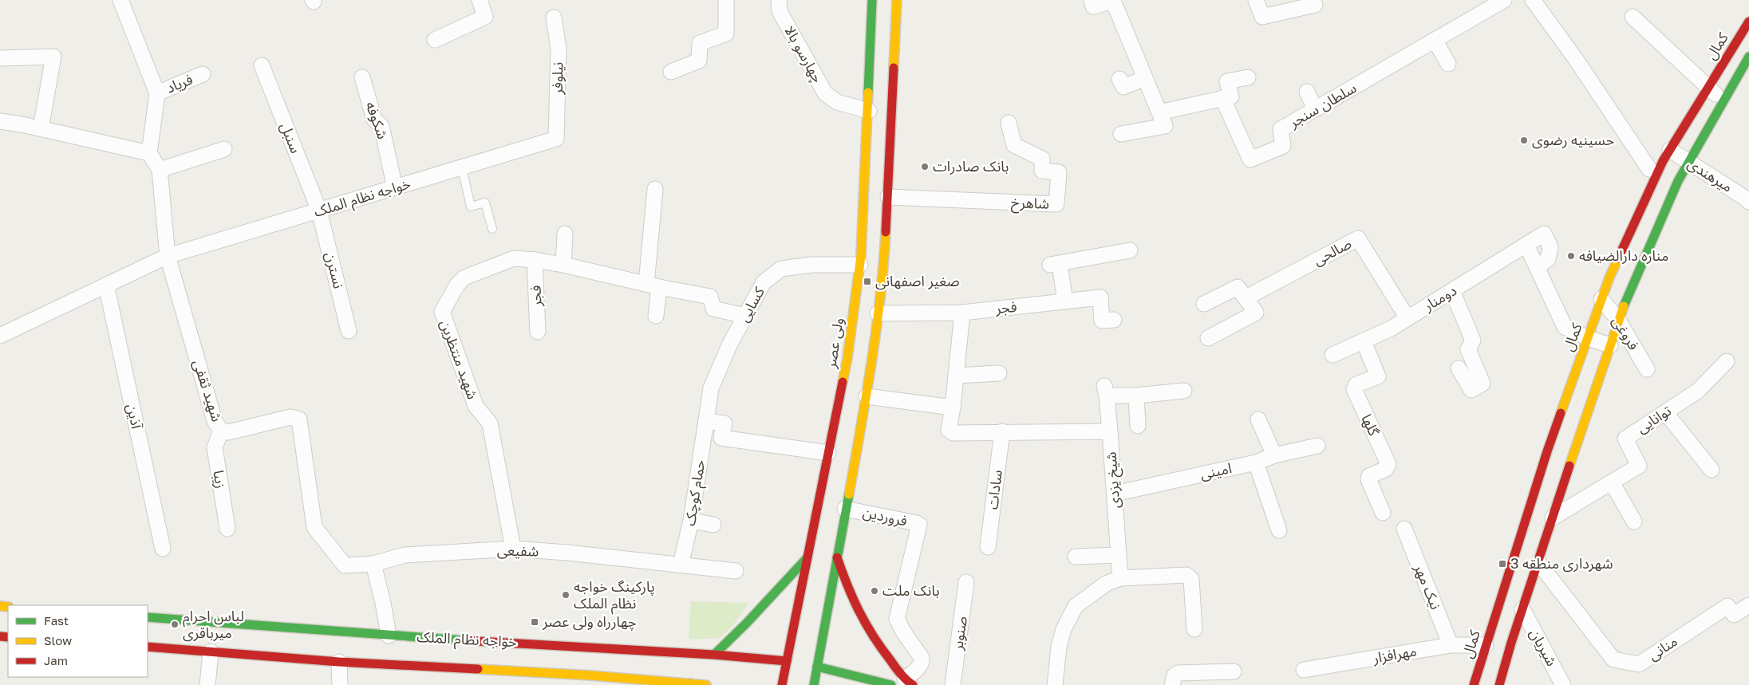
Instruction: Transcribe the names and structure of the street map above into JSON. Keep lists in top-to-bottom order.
{
  "streets": {
    "main road": ["کمال", "خواجه نظام الملک", "ولی عصر"],
    "street": [
      "چهارسو بالا",
      "نیلوفر",
      "فریاد",
      "سلطان سنجر",
      "شکوفه",
      "سنبل",
      "میرهندی",
      "شاهرخ",
      "صالحی",
      "نسترن",
      "فجر",
      "دومنار",
      "کسایی",
      "فروغی",
      "شهید منتظرین",
      "شهید ثقفی",
      "آذین",
      "توانایی",
      "گلها",
      "امینی",
      "زیبا",
      "شیخ یزدی",
      "سادات",
      "حمام کوچک",
      "فروردین",
      "شفیعی",
      "نیک مهر",
      "صنوبر",
      "شیریان",
      "منانی",
      "مهرافزار"
    ]
  },
  "crossings": [
    ["کمال", "میرهندی"],
    ["کمال", "فروغی"],
    ["کمال", "مهرافزار"],
    ["چهارسو بالا", "ولی عصر"],
    ["نیلوفر", "خواجه نظام الملک"],
    ["شکوفه", "خواجه نظام الملک"],
    ["سنبل", "خواجه نظام الملک"],
    ["سنبل", "نسترن"],
    ["خواجه نظام الملک", "نسترن"],
    ["خواجه نظام الملک", "ولی عصر"],
    ["خواجه نظام الملک", "شهید ثقفی"],
    ["خواجه نظام الملک", "آذین"],
    ["صالحی", "دومنار"],
    ["فجر", "شهید منتظرین"],
    ["فجر", "شیخ یزدی"],
    ["دومنار", "گلها"],
    ["کسایی", "ولی عصر"],
    ["کسایی", "شهید منتظرین"],
    ["کسایی", "حمام کوچک"],
    ["شهید منتظرین", "شفیعی"],
    ["شهید ثقفی", "زیبا"],
    ["شهید ثقفی", "شفیعی"],
    ["امینی", "شیخ یزدی"],
    ["شیخ یزدی", "سادات"],
    ["حمام کوچک", "شفیعی"],
    ["نیک مهر", "مهرافزار"]
  ],
  "places": {
    "other": [
      "حسینیه رضوی",
      "بانک صادرات",
      "مناره دارالضیافه",
      "بانک ملت",
      "پارکینگ خواجه نظام الملک",
      "لباس احرام میرباقری"
    ],
    "transit": ["صغیر اصفهانی", "شهرداری منطقه 3", "چهارراه ولی عصر"]
  },
  "legend": ["Fast", "Slow", "Jam"]
}
